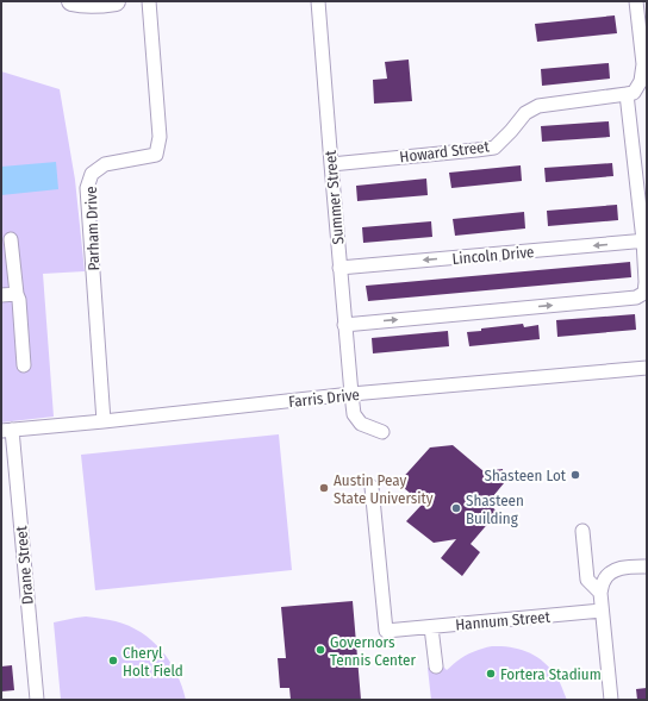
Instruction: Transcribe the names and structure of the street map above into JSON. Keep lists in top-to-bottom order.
{
  "streets": {
    "street": [
      "Howard Street",
      "Summer Street",
      "Parham Drive",
      "Lincoln Drive",
      "Farris Drive",
      "Drane Street",
      "Hannum Street"
    ]
  },
  "crossings": [
    ["Howard Street", "Summer Street"],
    ["Summer Street", "Lincoln Drive"],
    ["Summer Street", "Farris Drive"],
    ["Parham Drive", "Farris Drive"],
    ["Farris Drive", "Drane Street"]
  ],
  "one_way": ["Lincoln Drive"],
  "places": [
    "Shasteen Lot",
    "Austin Peay State University",
    "Shasteen Building",
    "Governors Tennis Center",
    "Cheryl Holt Field",
    "Fortera Stadium"
  ]
}
